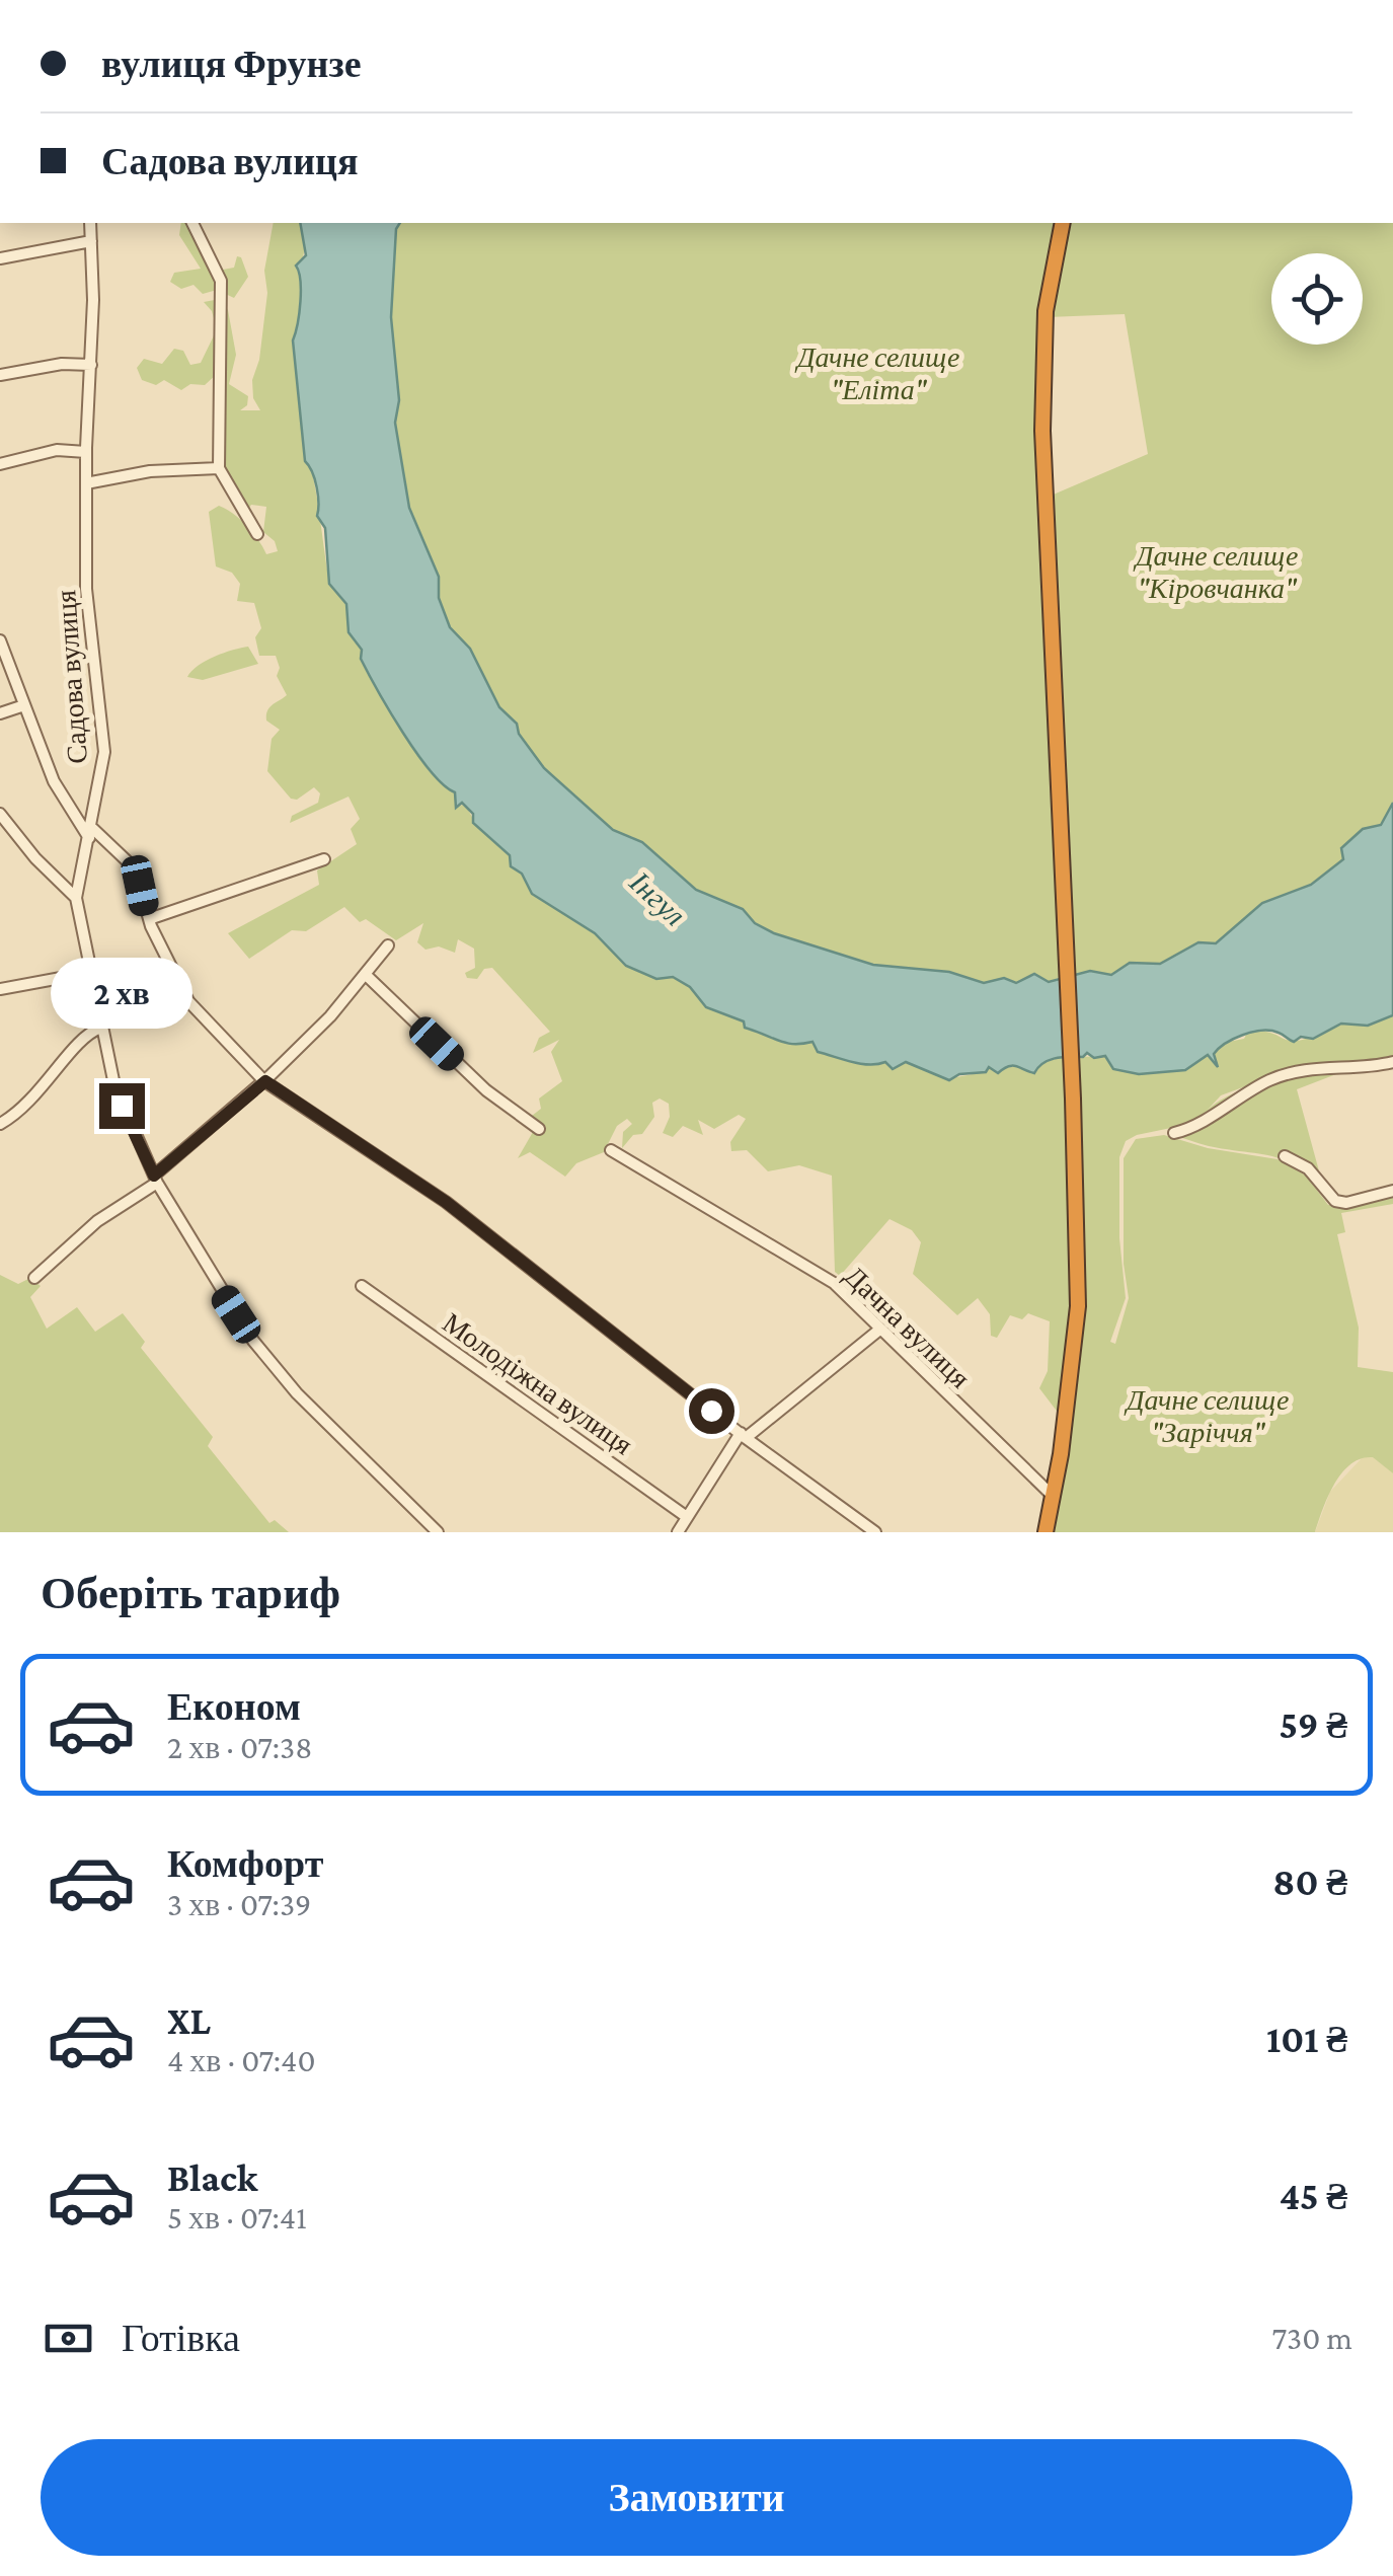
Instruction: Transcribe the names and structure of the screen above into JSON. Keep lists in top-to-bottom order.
{
  "streets": {
    "street": ["Садова вулиця", "Дачна вулиця", "Молодіжна вулиця"]
  },
  "water": ["Інгул"],
  "parks": ["Дачне селище \"Еліта\"", "Дачне селище \"Кіровчанка\"", "Дачне селище \"Заріччя\""],
  "page": {
    "banner": ["вулиця Фрунзе", "Садова вулиця"],
    "bubble": "2 хв",
    "heading": "Оберіть тариф",
    "list": [
      {
        "name": "Економ",
        "note": "2 хв · 07:38",
        "value": "59 ₴"
      },
      {
        "name": "Комфорт",
        "note": "3 хв · 07:39",
        "value": "80 ₴"
      },
      {
        "name": "XL",
        "note": "4 хв · 07:40",
        "value": "101 ₴"
      },
      {
        "name": "Black",
        "note": "5 хв · 07:41",
        "value": "45 ₴"
      }
    ],
    "pay": ["Готівка", "730 m"],
    "buttons": "Замовити"
  }
}
